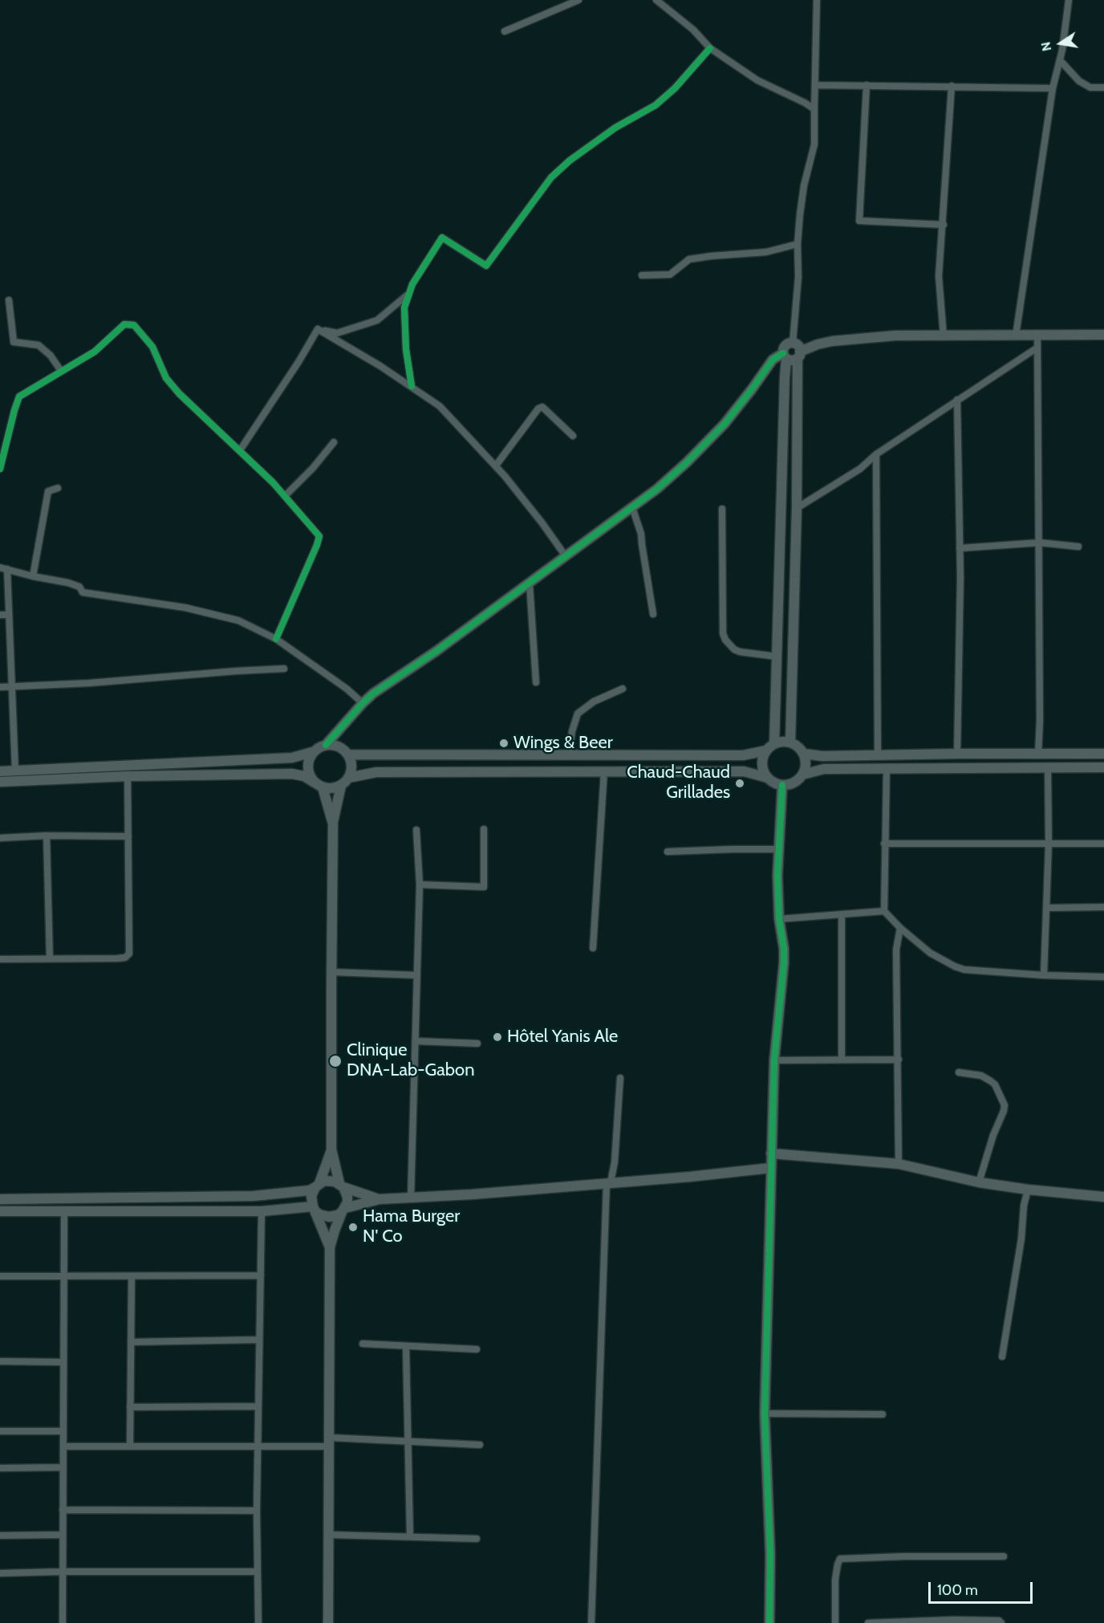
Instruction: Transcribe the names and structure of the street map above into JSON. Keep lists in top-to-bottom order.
{
  "places": [
    "Wings & Beer",
    "Chaud-Chaud Grillades",
    "Hôtel Yanis Ale",
    "Clinique DNA-Lab-Gabon",
    "Hama Burger N' Co"
  ],
  "scale_bar": "100 m",
  "north": "left"
}
